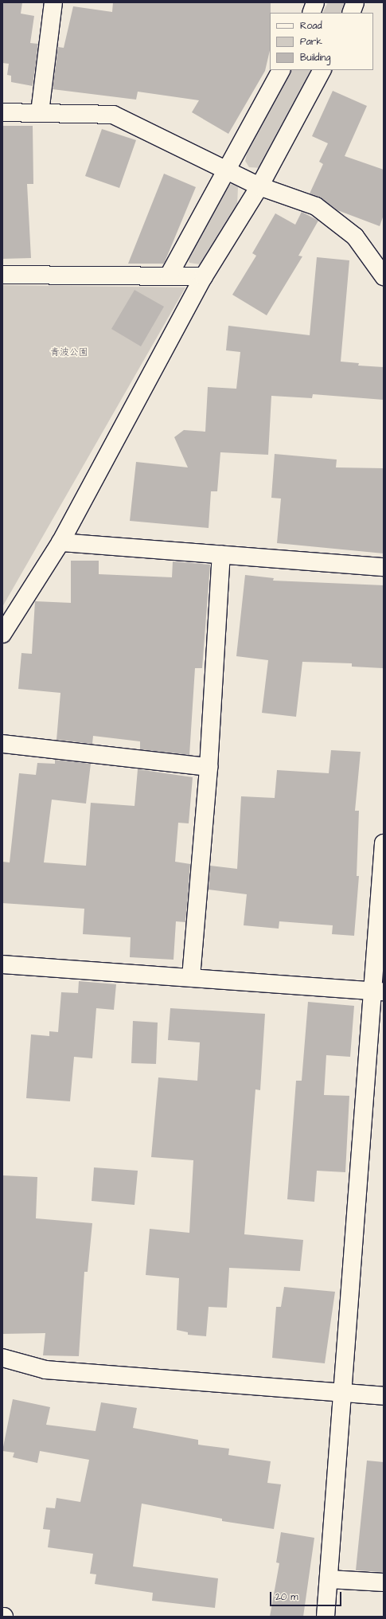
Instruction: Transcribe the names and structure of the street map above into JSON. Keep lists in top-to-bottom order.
{
  "parks": ["青波公園"],
  "legend": ["Road", "Park", "Building"],
  "scale_bar": "20 m"
}
